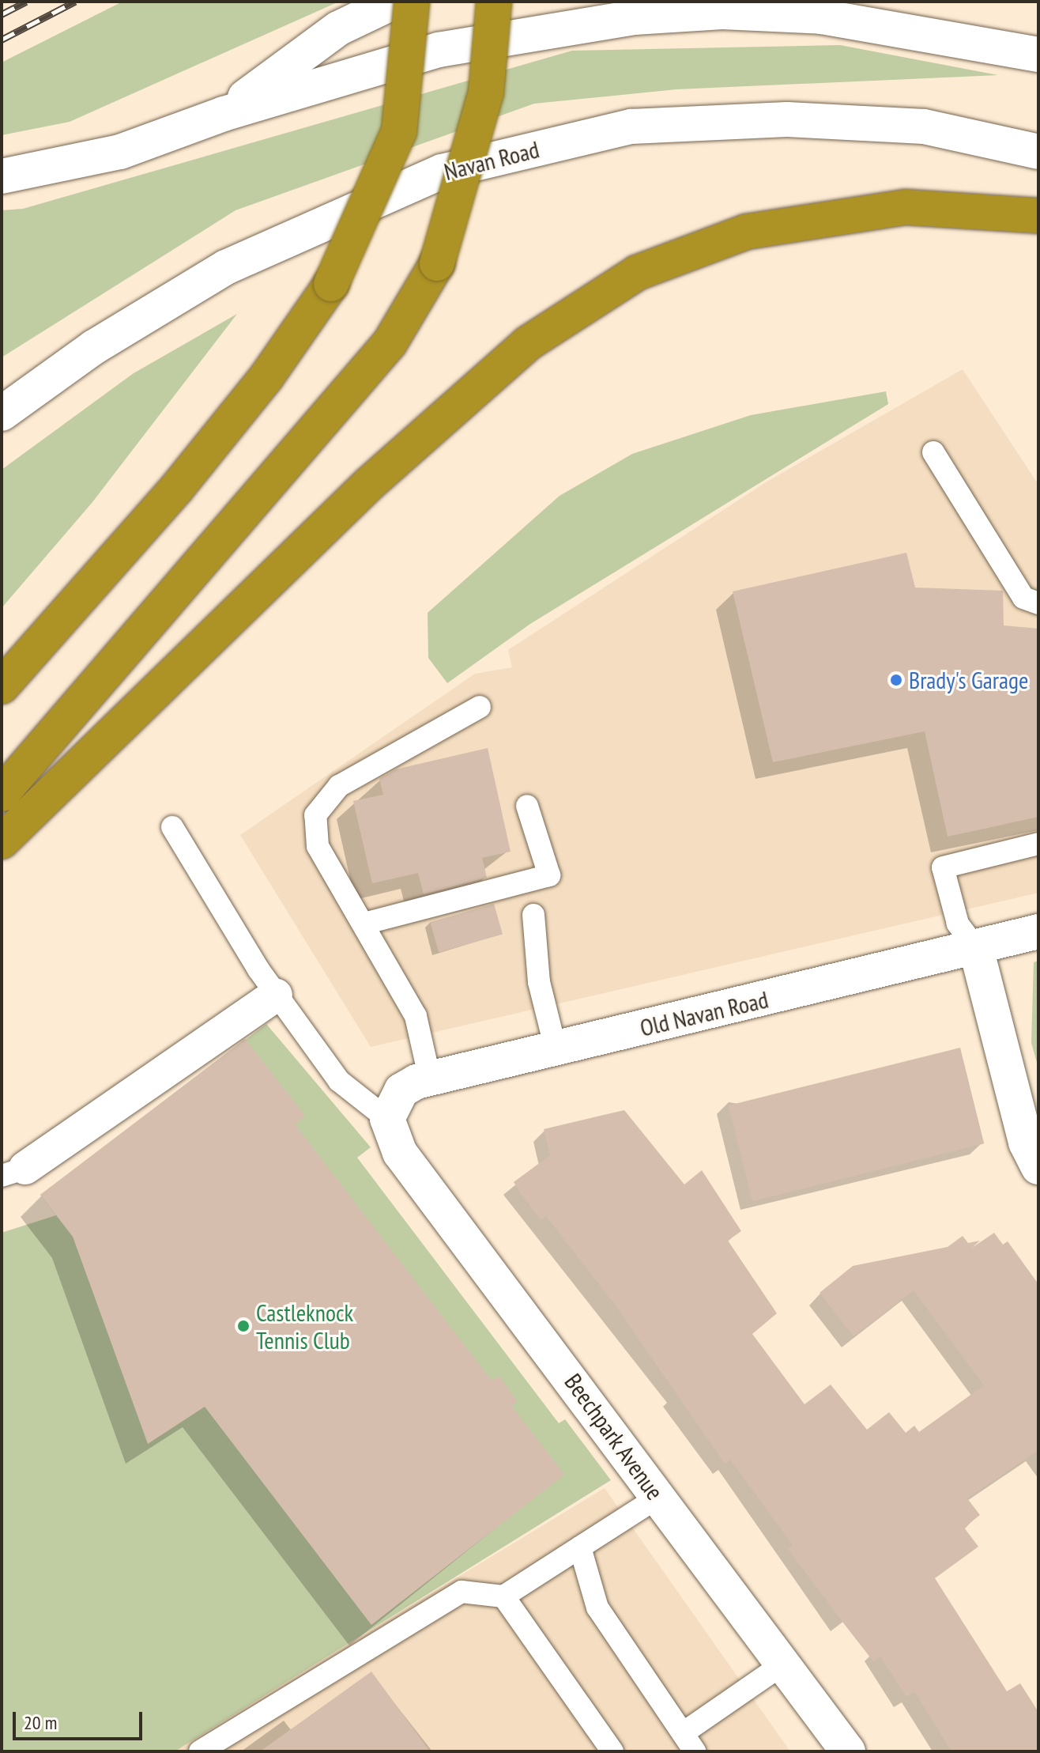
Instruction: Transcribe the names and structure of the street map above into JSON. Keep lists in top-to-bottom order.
{
  "streets": {
    "main road": ["Navan Road", "Old Navan Road", "Beechpark Avenue"]
  },
  "crossings": [
    ["Old Navan Road", "Beechpark Avenue"]
  ],
  "places": ["Brady's Garage", "Castleknock Tennis Club"],
  "scale_bar": "20 m"
}
